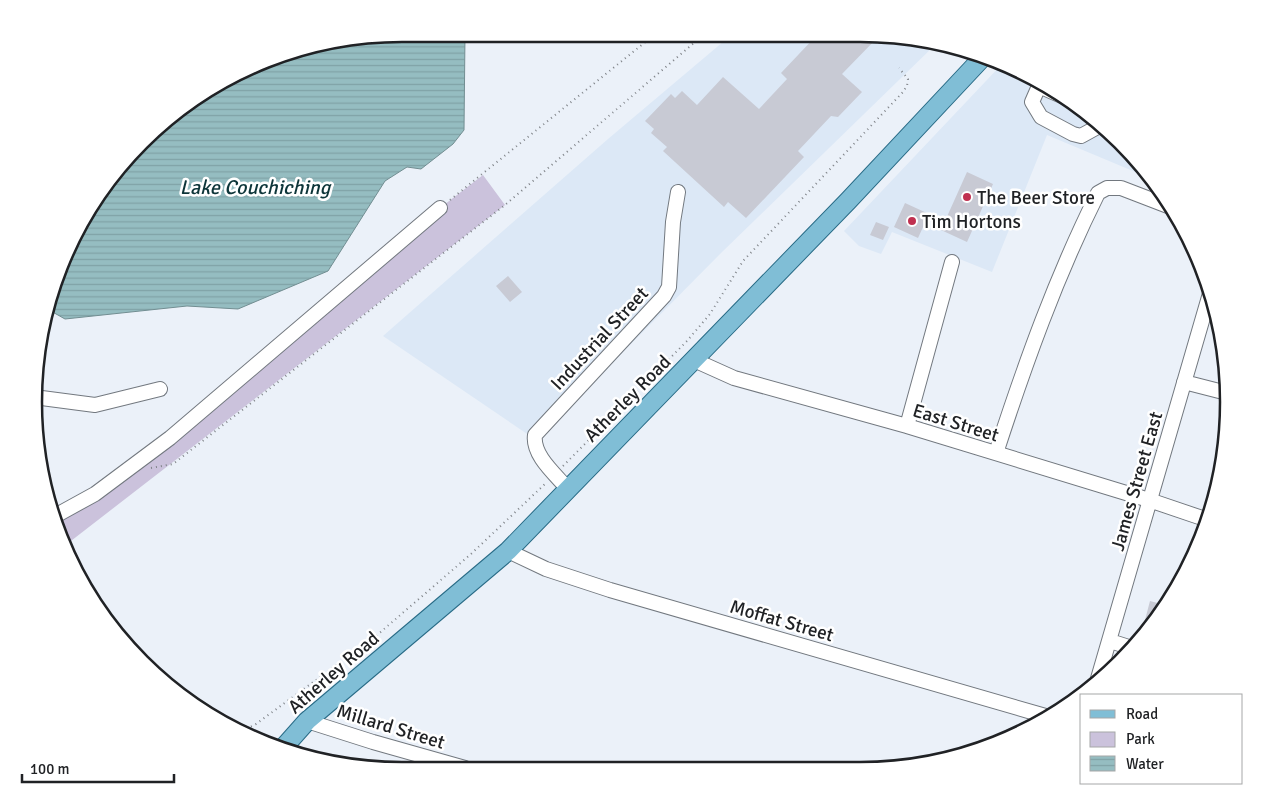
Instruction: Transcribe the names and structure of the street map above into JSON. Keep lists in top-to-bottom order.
{
  "streets": {
    "main road": ["Atherley Road"],
    "street": [
      "Industrial Street",
      "East Street",
      "James Street East",
      "Moffat Street",
      "Millard Street"
    ]
  },
  "crossings": [
    ["Industrial Street", "Atherley Road"],
    ["Atherley Road", "East Street"],
    ["Atherley Road", "Moffat Street"],
    ["Atherley Road", "Millard Street"],
    ["East Street", "James Street East"]
  ],
  "water": ["Lake Couchiching"],
  "places": ["The Beer Store", "Tim Hortons"],
  "legend": ["Road", "Park", "Water"],
  "scale_bar": "100 m"
}
